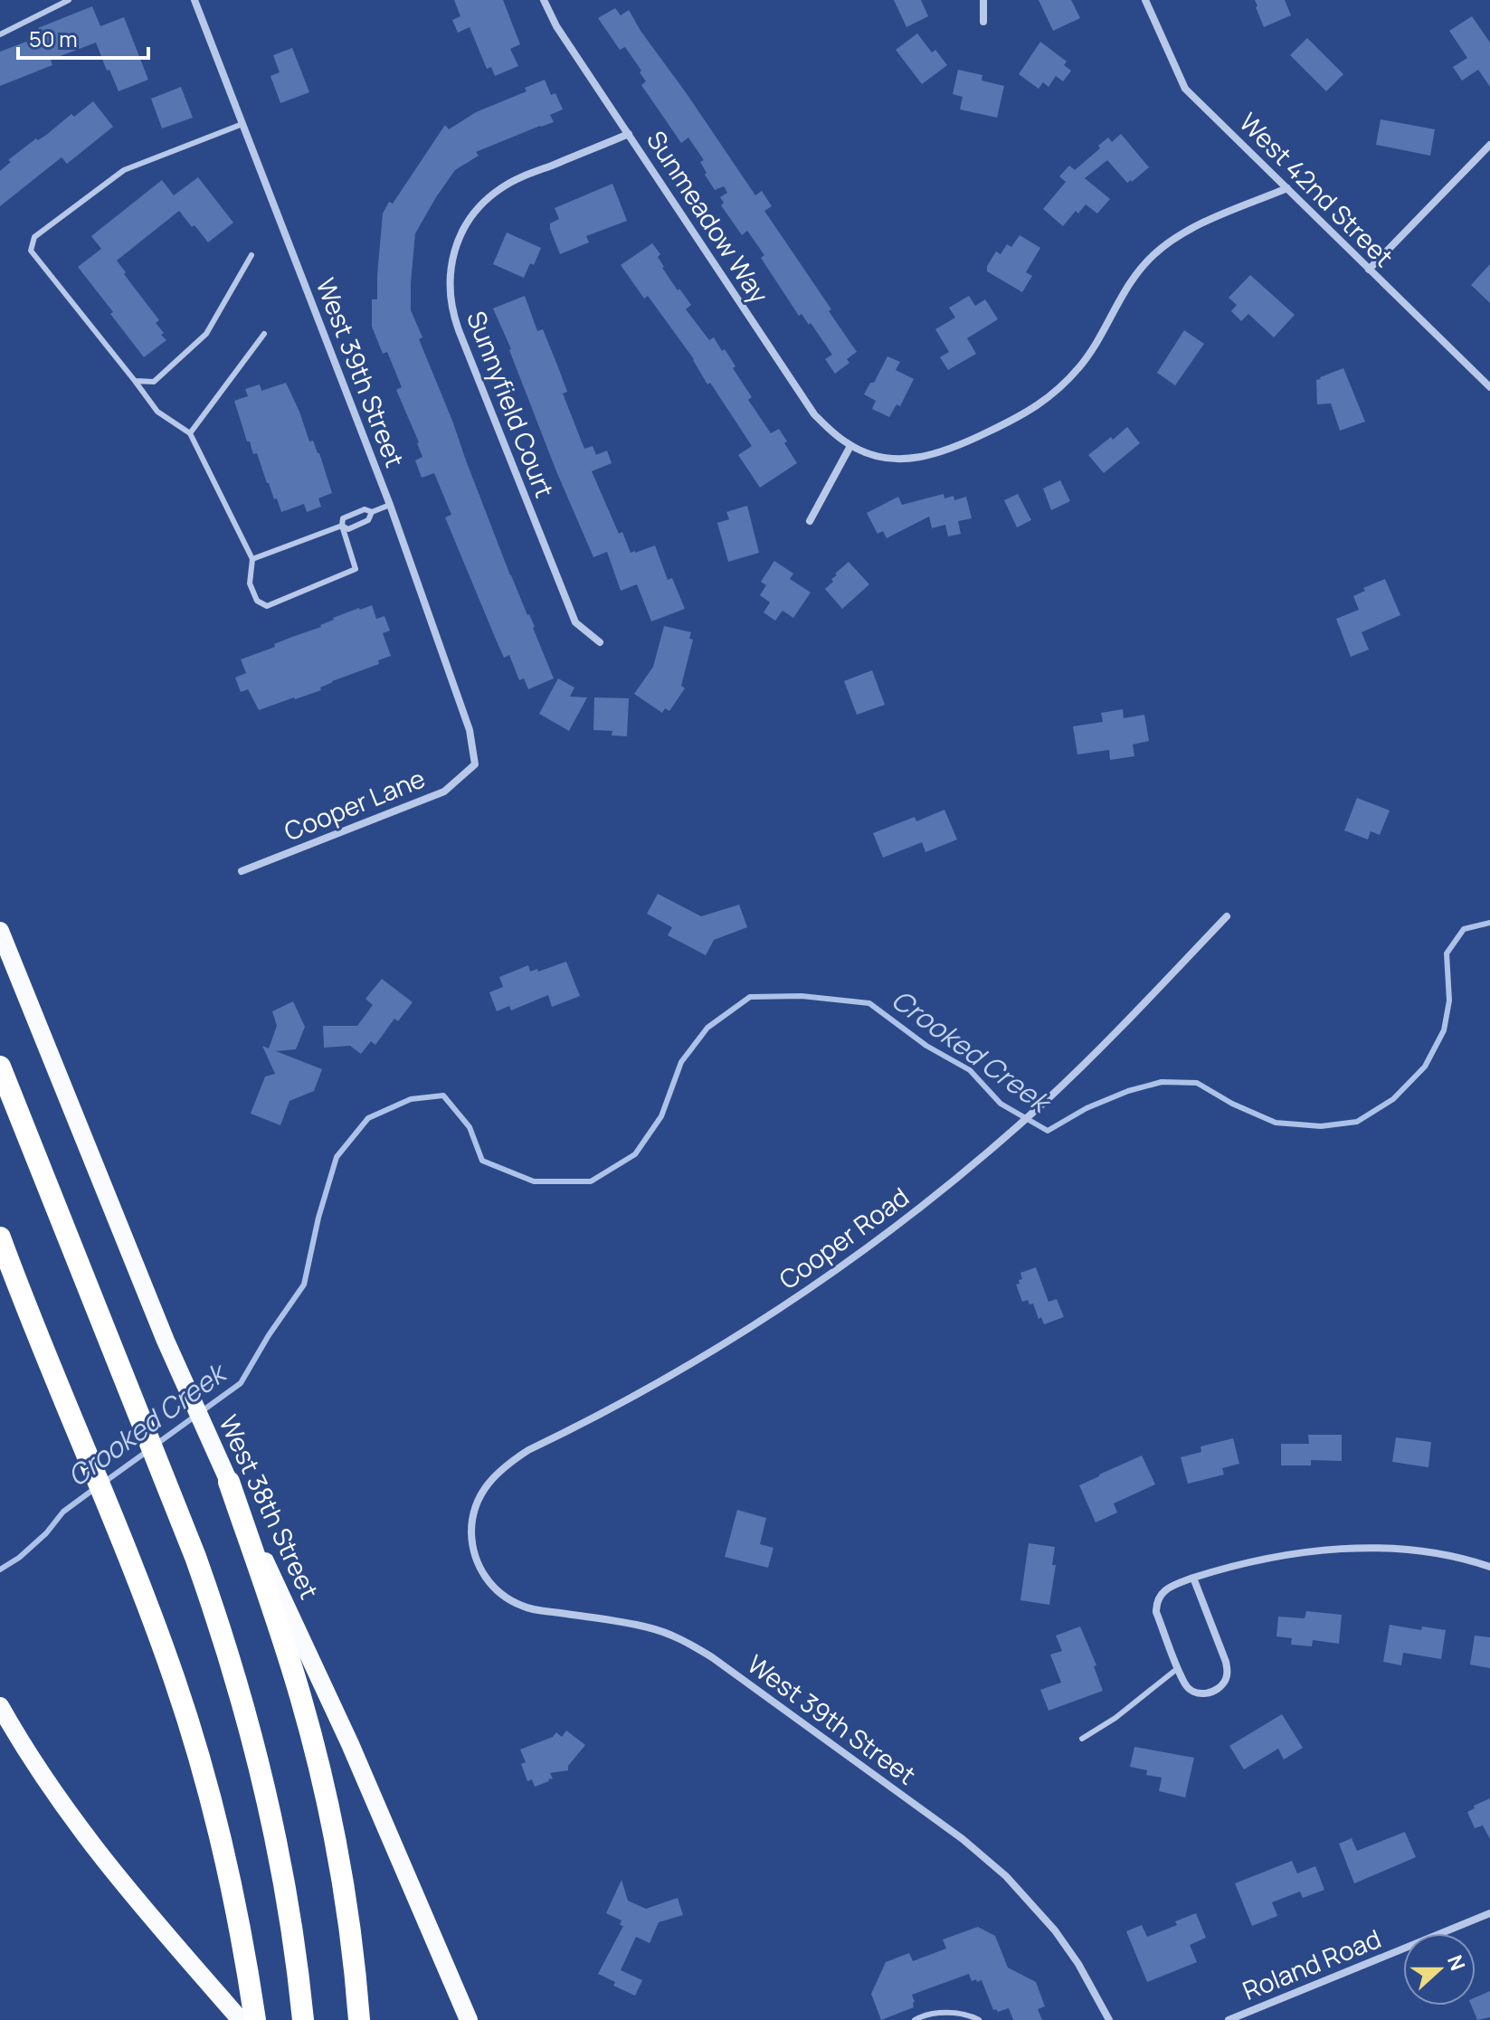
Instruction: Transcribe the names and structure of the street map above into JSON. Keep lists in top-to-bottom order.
{
  "streets": {
    "main road": ["West 38th Street"],
    "street": [
      "West 42nd Street",
      "Sunmeadow Way",
      "West 39th Street",
      "Sunnyfield Court",
      "Cooper Lane",
      "Cooper Road",
      "Roland Road"
    ]
  },
  "crossings": [
    ["Sunmeadow Way", "Sunnyfield Court"],
    ["West 39th Street", "Cooper Lane"],
    ["West 39th Street", "Cooper Road"]
  ],
  "water": ["Crooked Creek"],
  "scale_bar": "50 m",
  "north": "right"
}
